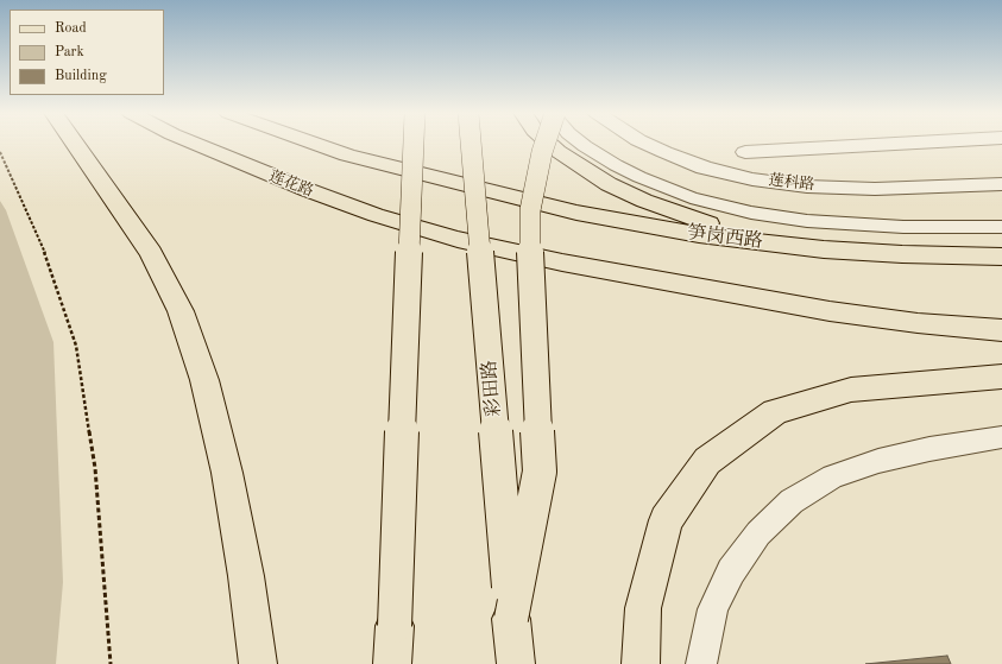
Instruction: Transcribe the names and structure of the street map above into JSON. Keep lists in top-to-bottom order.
{
  "streets": {
    "main road": ["莲花路", "笋岗西路", "彩田路"],
    "street": ["莲科路"]
  },
  "legend": ["Road", "Park", "Building"]
}
